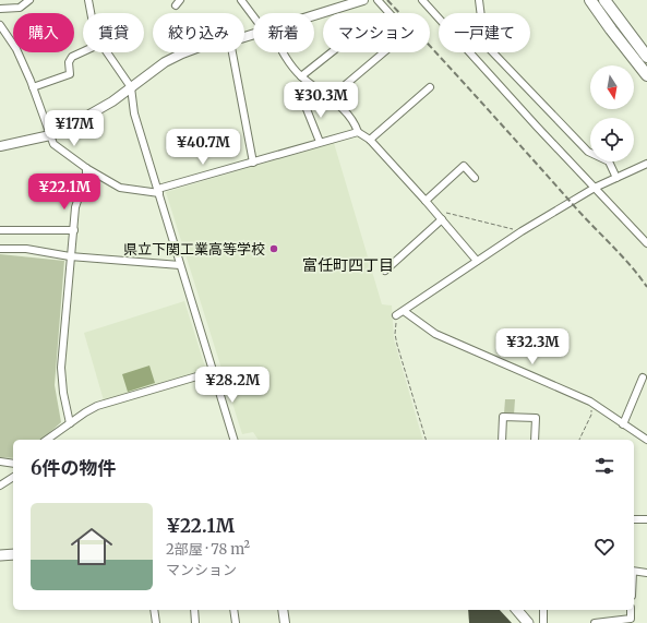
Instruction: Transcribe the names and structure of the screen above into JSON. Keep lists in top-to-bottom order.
{
  "districts": ["富任町四丁目"],
  "places": ["県立下関工業高等学校"],
  "north": "bottom",
  "page": {
    "chip": [
      "購入",
      "賃貸",
      "絞り込み",
      "新着",
      "マンション",
      "一戸建て"
    ],
    "price": [
      "¥30.3M",
      "¥17M",
      "¥40.7M",
      "¥22.1M",
      "¥32.3M",
      "¥28.2M"
    ],
    "heading": "6件の物件",
    "list": [
      {
        "name": "¥22.1M",
        "note": "2部屋 · 78 m² · マンション"
      }
    ]
  }
}
